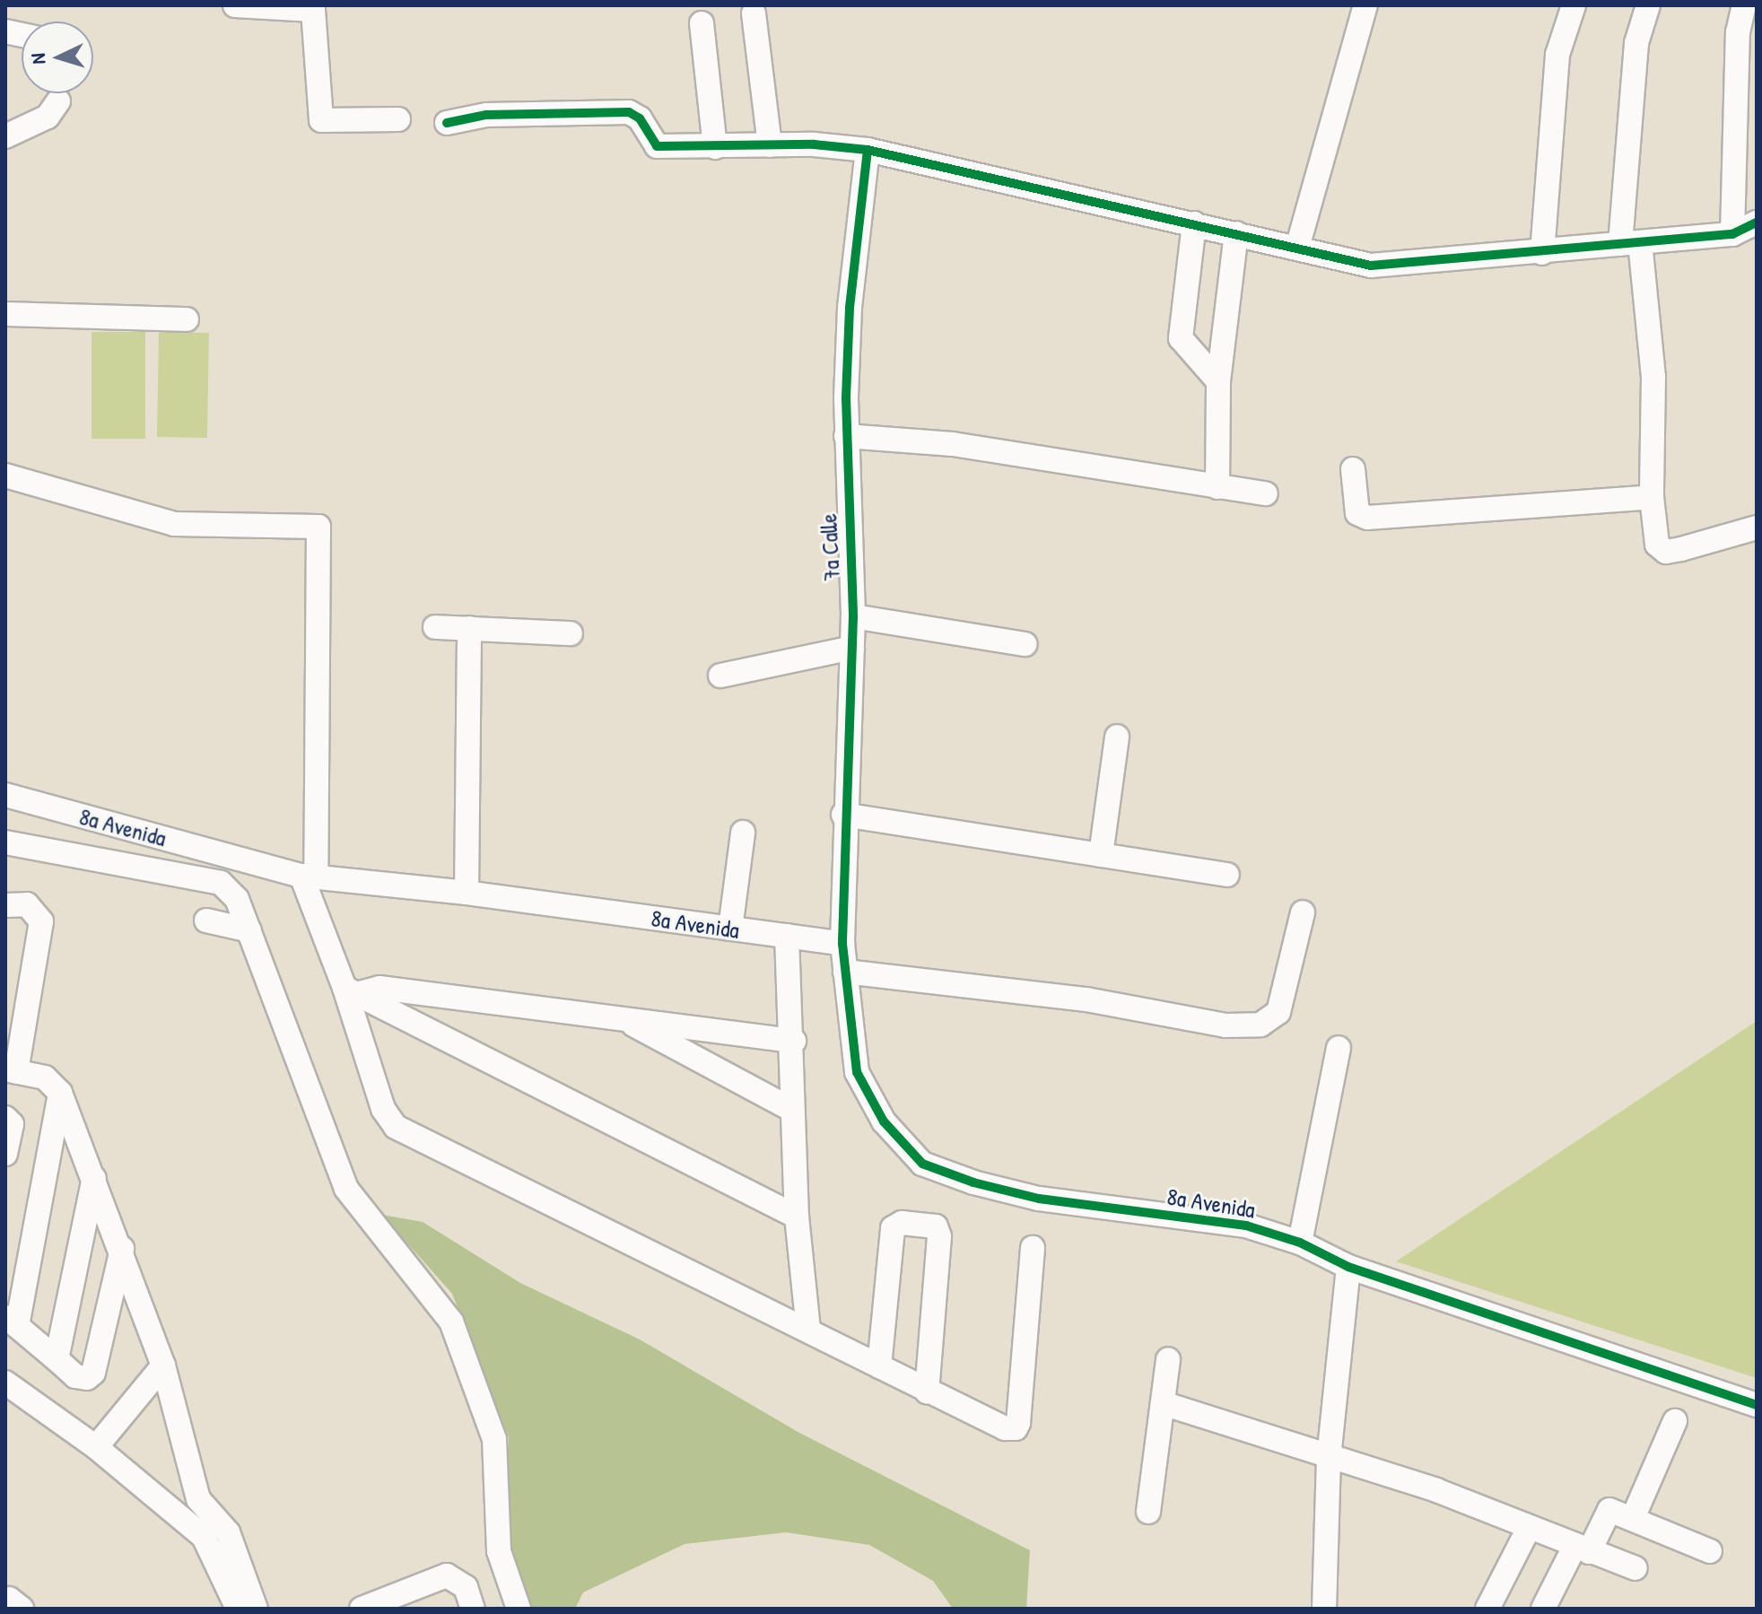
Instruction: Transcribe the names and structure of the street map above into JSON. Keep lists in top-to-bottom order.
{
  "streets": {
    "street": ["7a Calle", "8a Avenida"]
  },
  "crossings": [
    ["7a Calle", "8a Avenida"]
  ],
  "north": "left"
}
